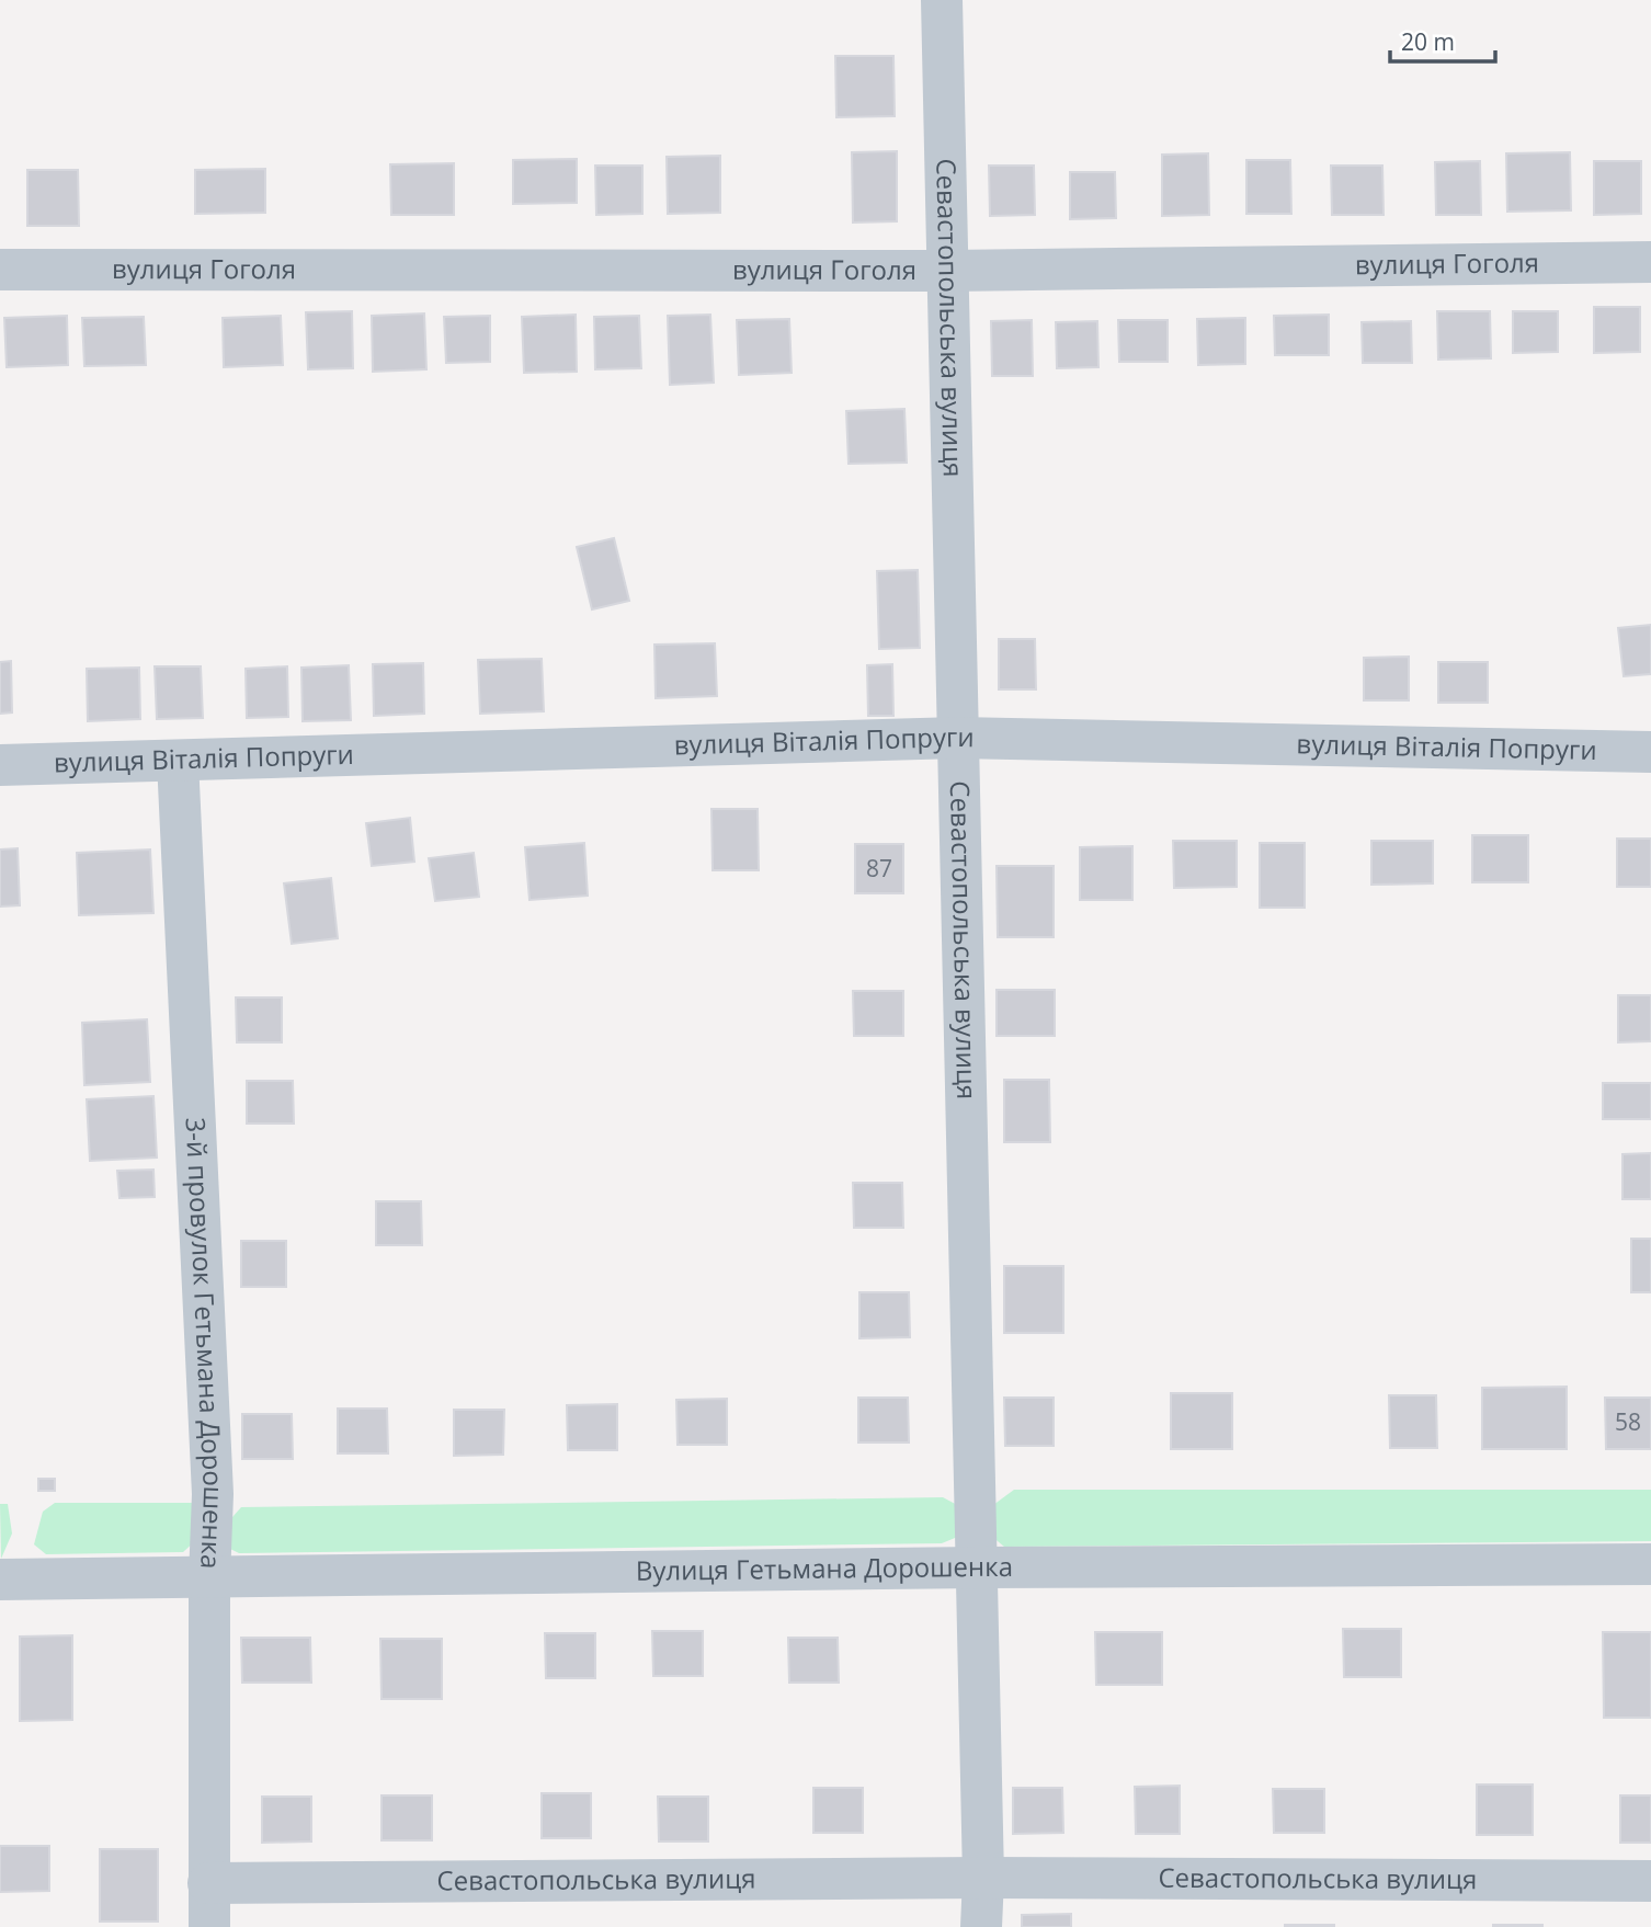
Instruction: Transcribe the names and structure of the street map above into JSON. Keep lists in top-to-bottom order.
{
  "streets": {
    "street": [
      "вулиця Гоголя",
      "Севастопольська вулиця",
      "вулиця Віталія Попруги",
      "3-й провулок Гетьмана Дорошенка",
      "Вулиця Гетьмана Дорошенка"
    ]
  },
  "crossings": [
    ["вулиця Гоголя", "Севастопольська вулиця"],
    ["Севастопольська вулиця", "вулиця Віталія Попруги"],
    ["Севастопольська вулиця", "3-й провулок Гетьмана Дорошенка"],
    ["Севастопольська вулиця", "Вулиця Гетьмана Дорошенка"],
    ["вулиця Віталія Попруги", "3-й провулок Гетьмана Дорошенка"],
    ["3-й провулок Гетьмана Дорошенка", "Вулиця Гетьмана Дорошенка"]
  ],
  "house_numbers": ["87", "58"],
  "scale_bar": "20 m"
}
